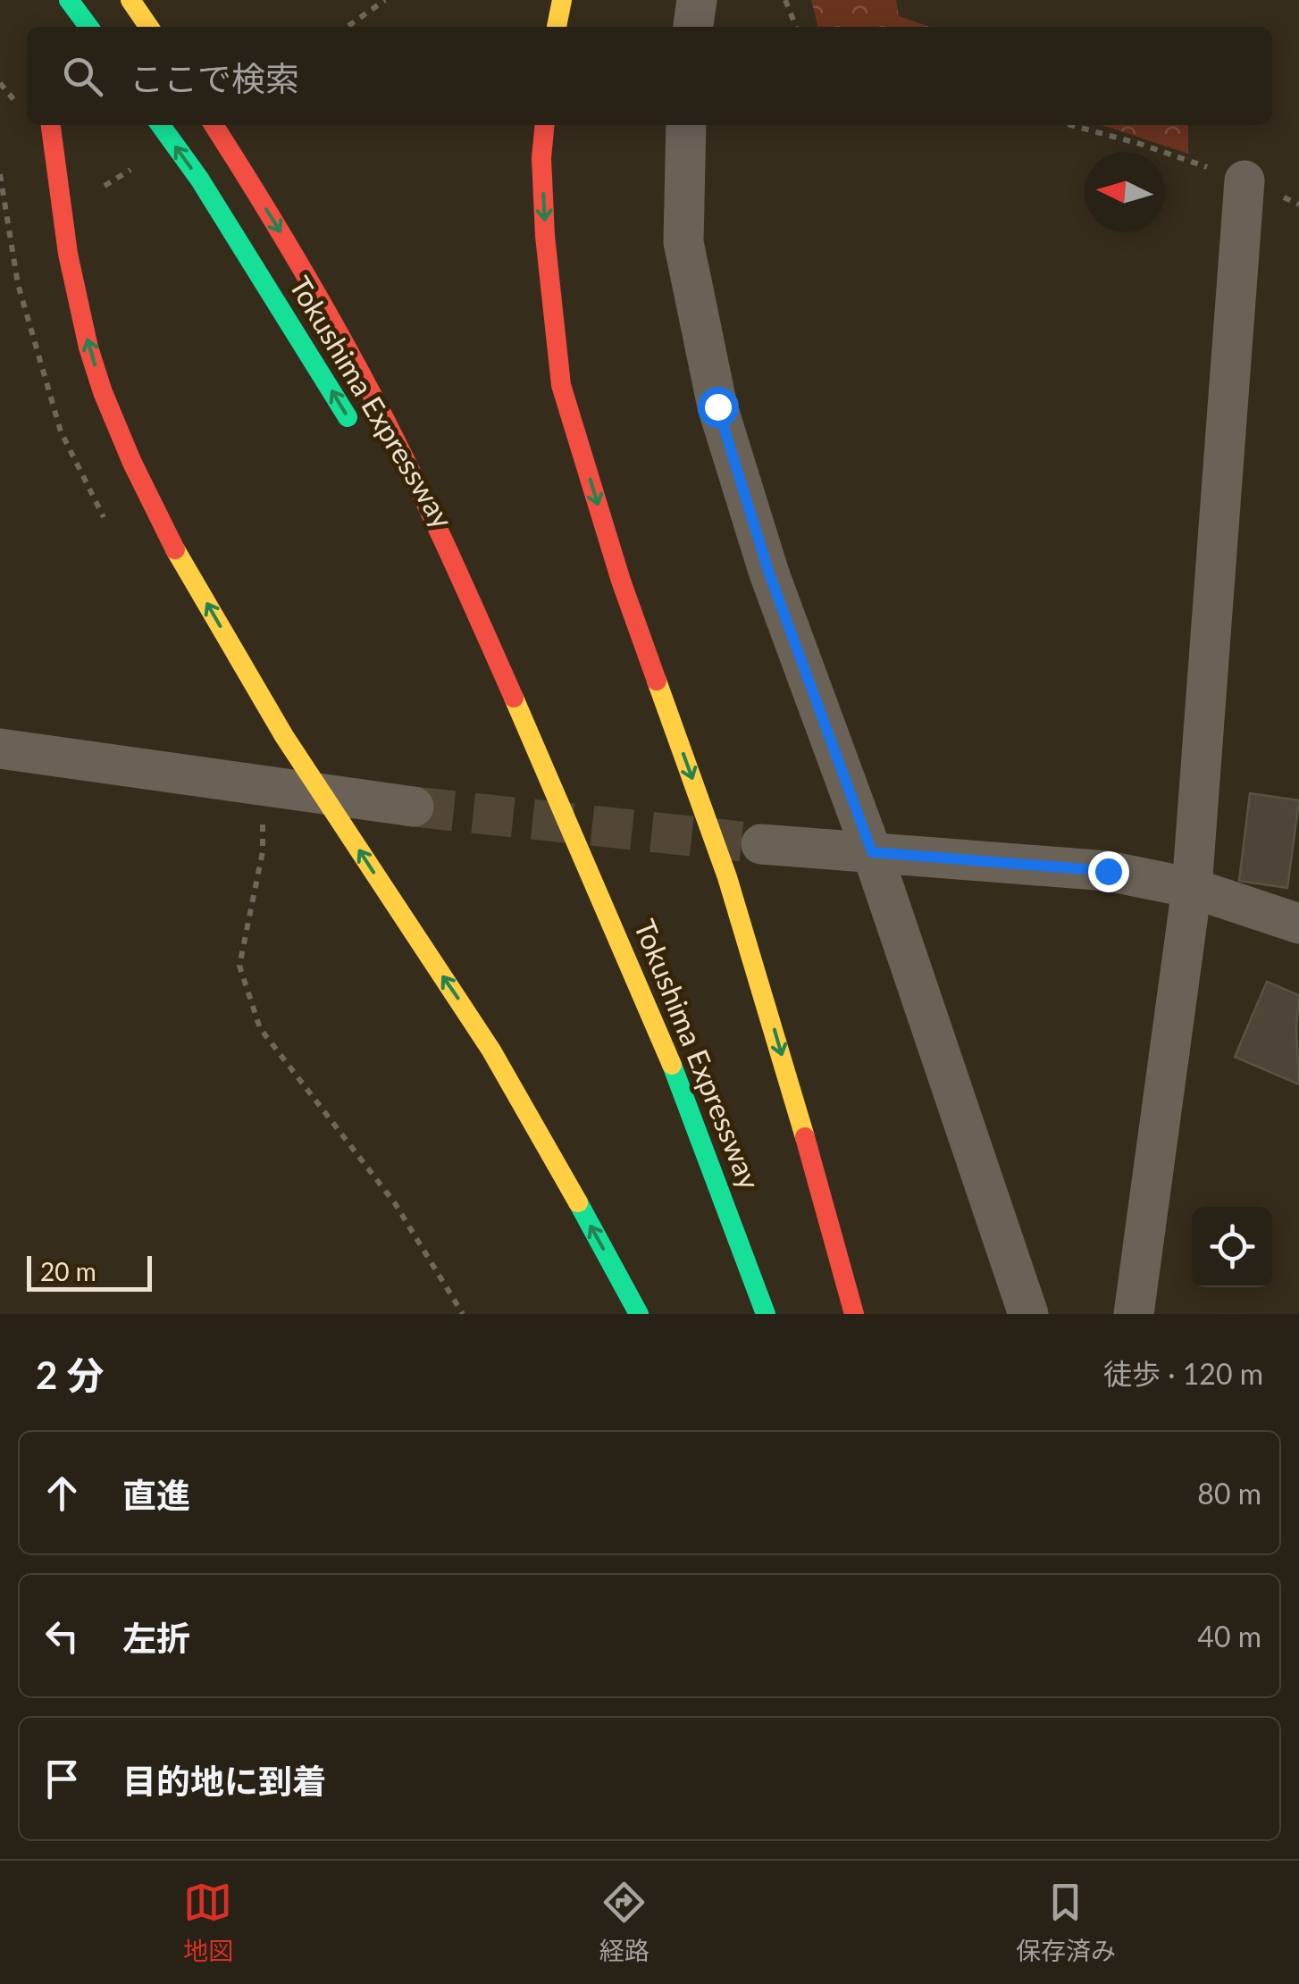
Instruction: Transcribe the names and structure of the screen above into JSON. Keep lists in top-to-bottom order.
{
  "streets": {
    "highway": ["Tokushima Expressway"]
  },
  "scale_bar": "20 m",
  "north": "left",
  "page": {
    "search": "ここで検索",
    "scale": "20 m",
    "heading": ["2 分", "徒歩 · 120 m"],
    "list": [
      ["直進", "80 m"],
      ["左折", "40 m"],
      "目的地に到着"
    ],
    "nav": ["地図", "経路", "保存済み"]
  }
}
